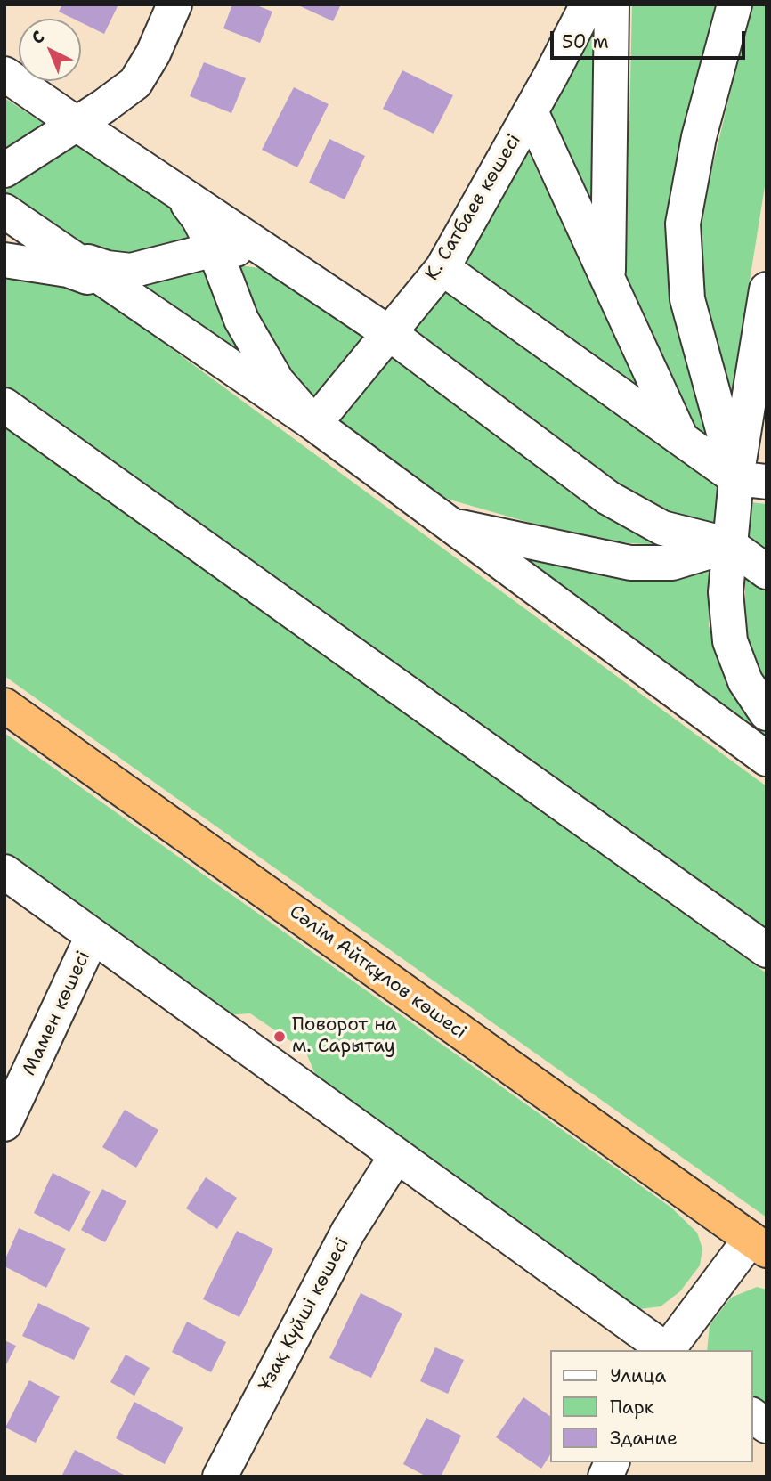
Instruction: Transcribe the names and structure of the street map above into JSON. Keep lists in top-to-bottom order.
{
  "streets": {
    "highway": ["Сәлім Айтқұлов көшесі"],
    "street": ["К. Сатбаев көшесі", "Мамен көшесі", "Ұзақ Күйші көшесі"]
  },
  "places": ["Поворот на м. Сарытау"],
  "legend": ["Улица", "Парк", "Здание"],
  "scale_bar": "50 m",
  "north": "top left"
}
